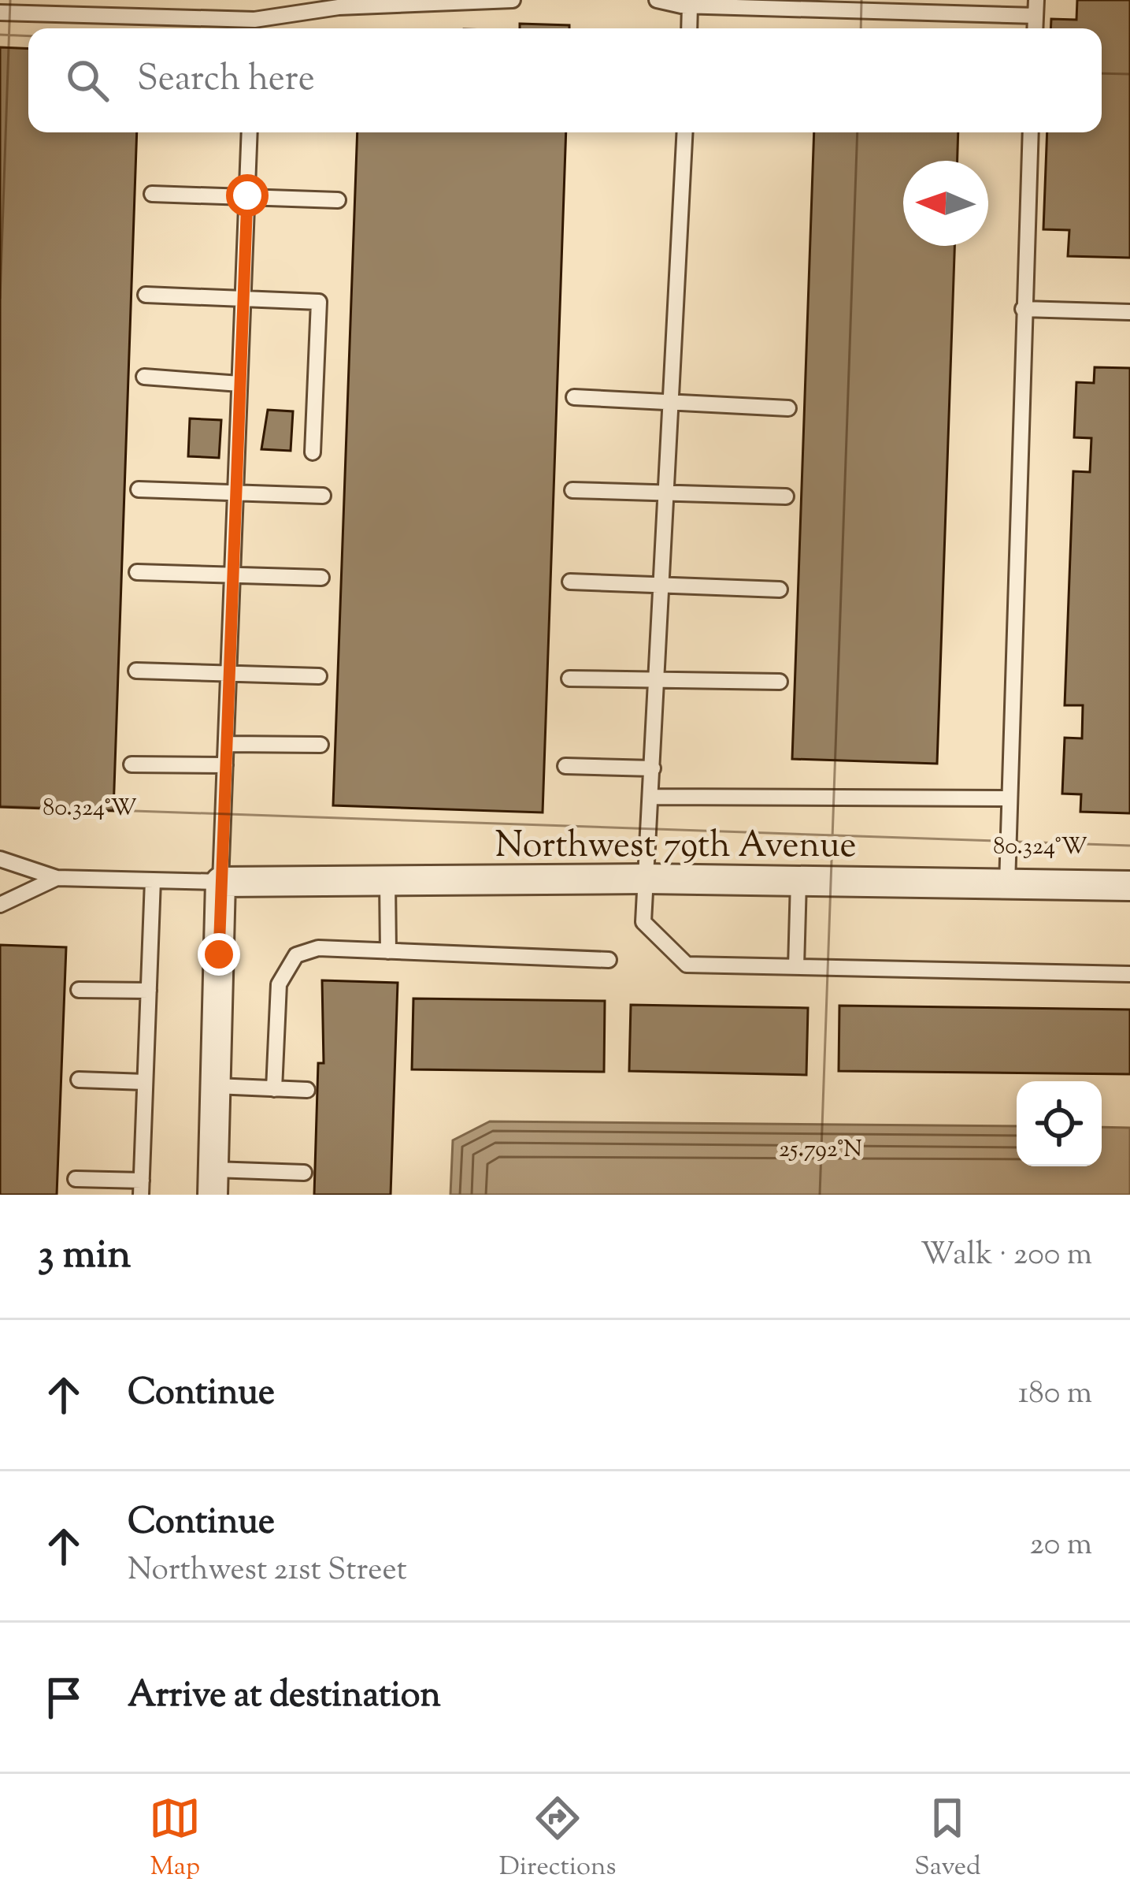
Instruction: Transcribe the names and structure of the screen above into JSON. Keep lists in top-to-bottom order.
{
  "streets": {
    "street": ["Northwest 79th Avenue"]
  },
  "north": "left",
  "page": {
    "search": "Search here",
    "heading": ["3 min", "Walk · 200 m"],
    "list": [
      ["Continue", "180 m"],
      ["Continue", "Northwest 21st Street", "20 m"],
      "Arrive at destination"
    ],
    "nav": ["Map", "Directions", "Saved"]
  },
  "coordinates": ["80.324°W", "25.792°N"]
}
